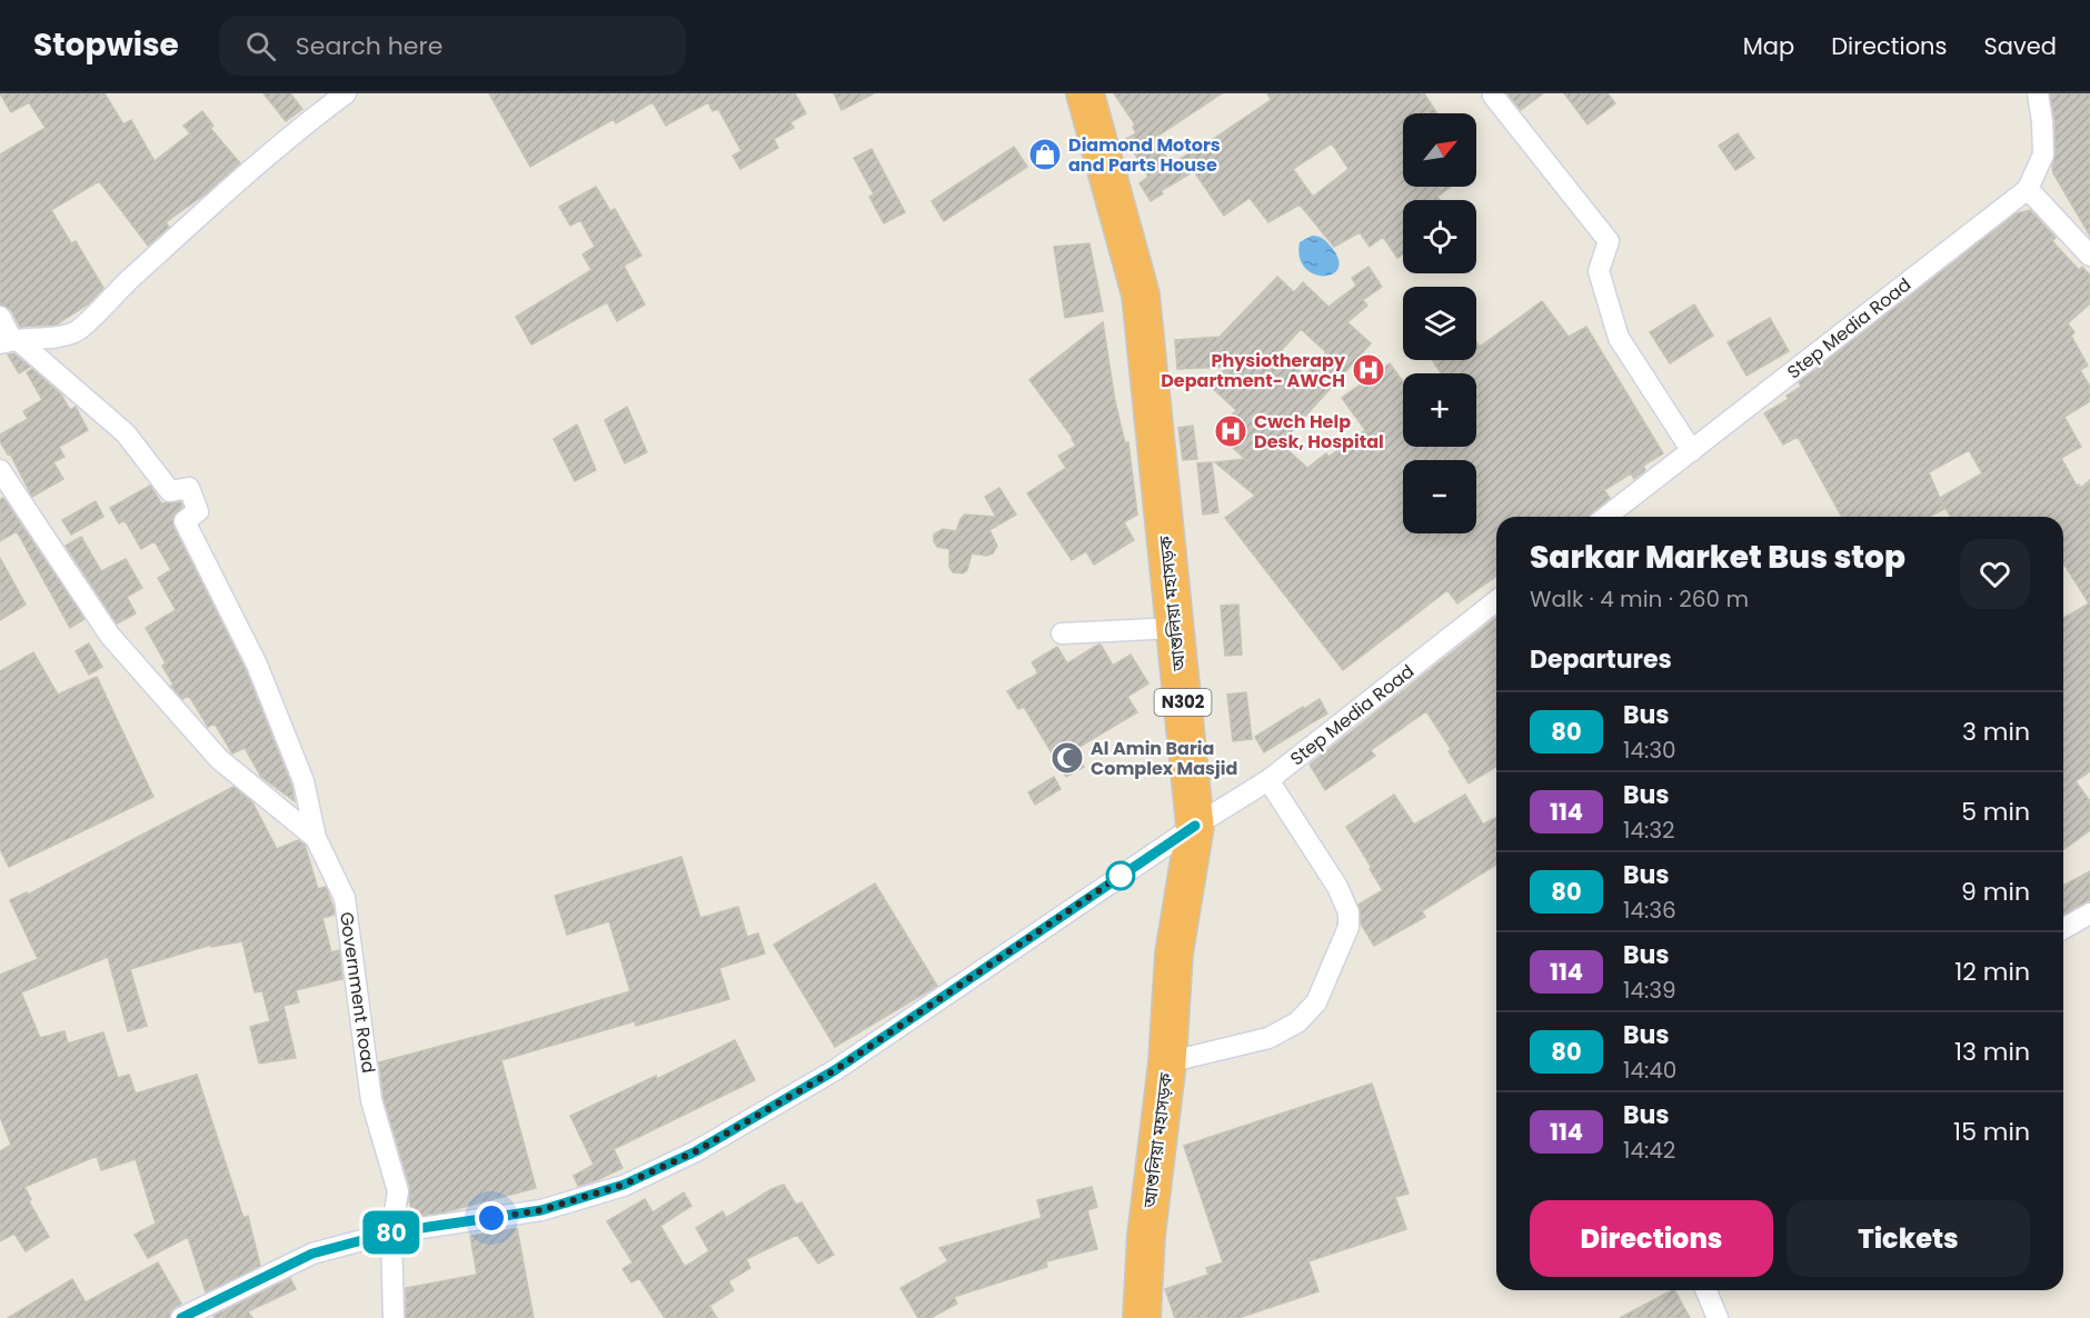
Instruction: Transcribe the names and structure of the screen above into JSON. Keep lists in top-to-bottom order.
{
  "streets": {
    "highway": ["আশুলিয়া মহাসড়ক", "N302"],
    "street": ["Step Media Road", "Government Road"]
  },
  "crossings": [
    ["Step Media Road", "আশুলিয়া মহাসড়ক"],
    ["Step Media Road", "Government Road"]
  ],
  "places": {
    "shop": ["Diamond Motors and Parts House"],
    "hospital": ["Physiotherapy Department- AWCH", "Cwch Help Desk, Hospital"],
    "mosque": ["Al Amin Baria Complex Masjid"]
  },
  "lines": ["bus line 80"],
  "north": "top right",
  "page": {
    "header": "Stopwise",
    "search": "Search here",
    "nav": ["Map", "Directions", "Saved"],
    "on_map": "80",
    "map_buttons": ["+", "−"],
    "heading": [
      ["Sarkar Market Bus stop", "Walk · 4 min · 260 m"],
      "Departures"
    ],
    "list": [
      {
        "mark": "80",
        "name": "Bus",
        "note": "14:30",
        "value": "3 min"
      },
      {
        "mark": "114",
        "name": "Bus",
        "note": "14:32",
        "value": "5 min"
      },
      {
        "mark": "80",
        "name": "Bus",
        "note": "14:36",
        "value": "9 min"
      },
      {
        "mark": "114",
        "name": "Bus",
        "note": "14:39",
        "value": "12 min"
      },
      {
        "mark": "80",
        "name": "Bus",
        "note": "14:40",
        "value": "13 min"
      },
      {
        "mark": "114",
        "name": "Bus",
        "note": "14:42",
        "value": "15 min"
      }
    ],
    "buttons": ["Directions", "Tickets"]
  }
}
